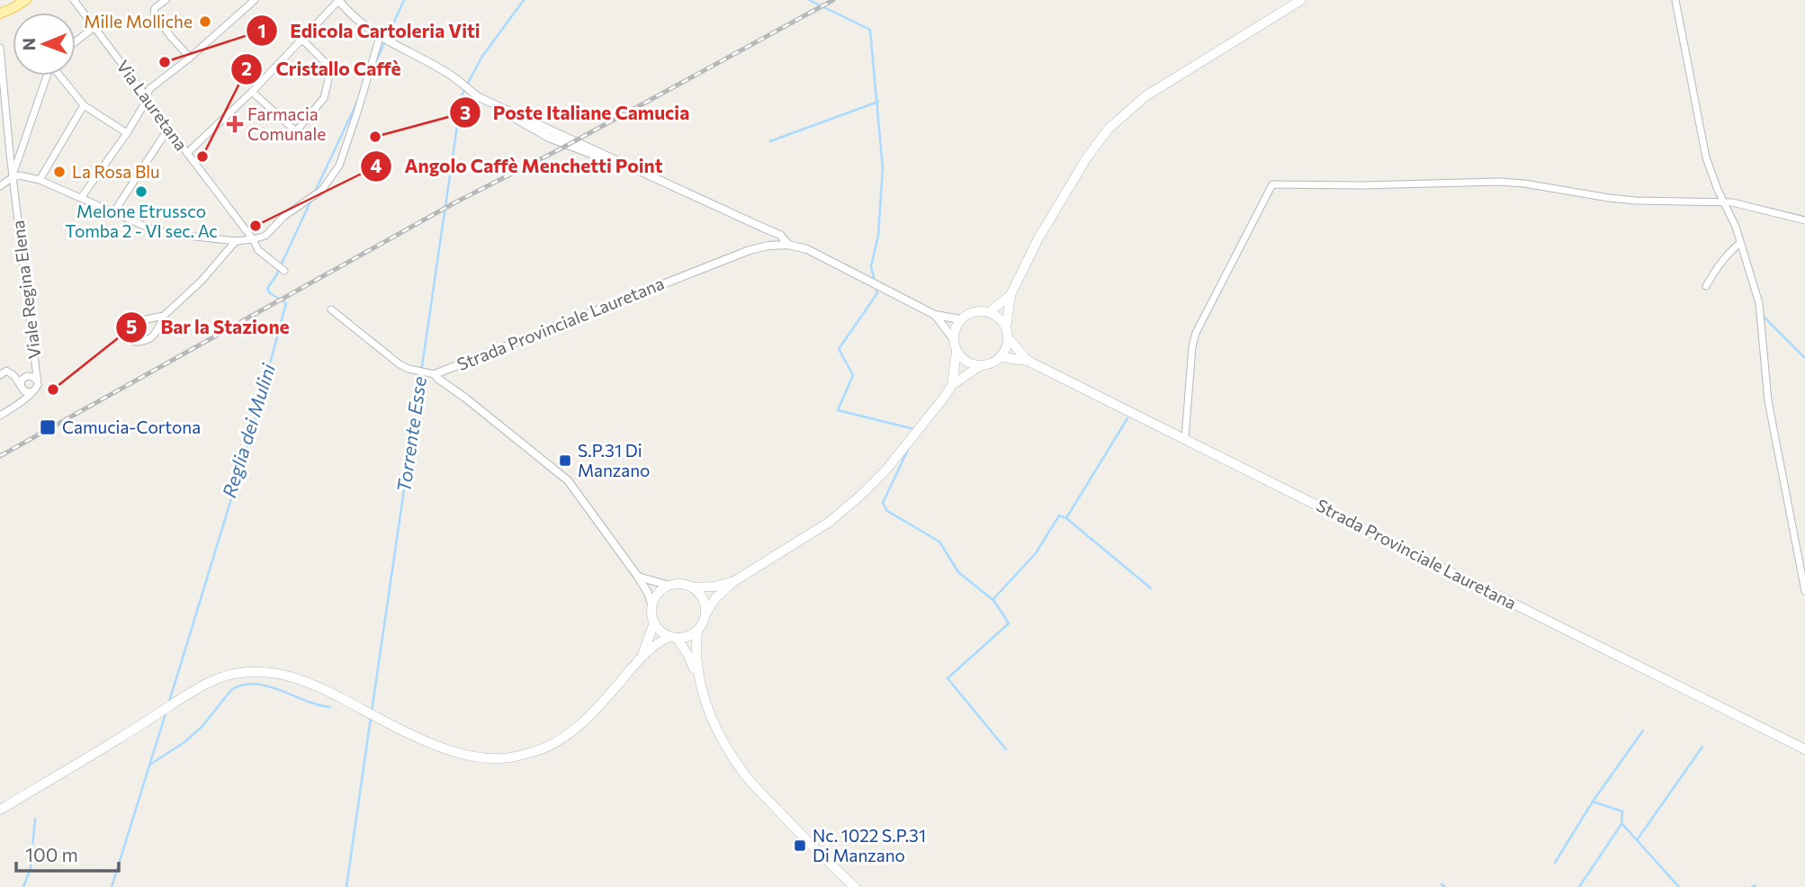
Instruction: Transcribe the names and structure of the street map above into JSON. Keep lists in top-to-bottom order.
{
  "streets": {
    "main road": ["Strada Provinciale Lauretana"],
    "street": ["Via Lauretana", "Viale Regina Elena"]
  },
  "water": ["Reglia dei Mulini", "Torrente Esse"],
  "places": {
    "other": [
      "Mille Molliche",
      "Edicola Cartoleria Viti",
      "Poste Italiane Camucia",
      "Cristallo Caffè",
      "La Rosa Blu",
      "Melone Etrussco Tomba 2 - VI sec. Ac",
      "Angolo Caffè Menchetti Point",
      "Bar la Stazione"
    ],
    "health": ["Farmacia Comunale"],
    "transit": ["Camucia-Cortona", "S.P.31 Di Manzano", "Nc. 1022 S.P.31 Di Manzano"]
  },
  "scale_bar": "100 m",
  "north": "left"
}
